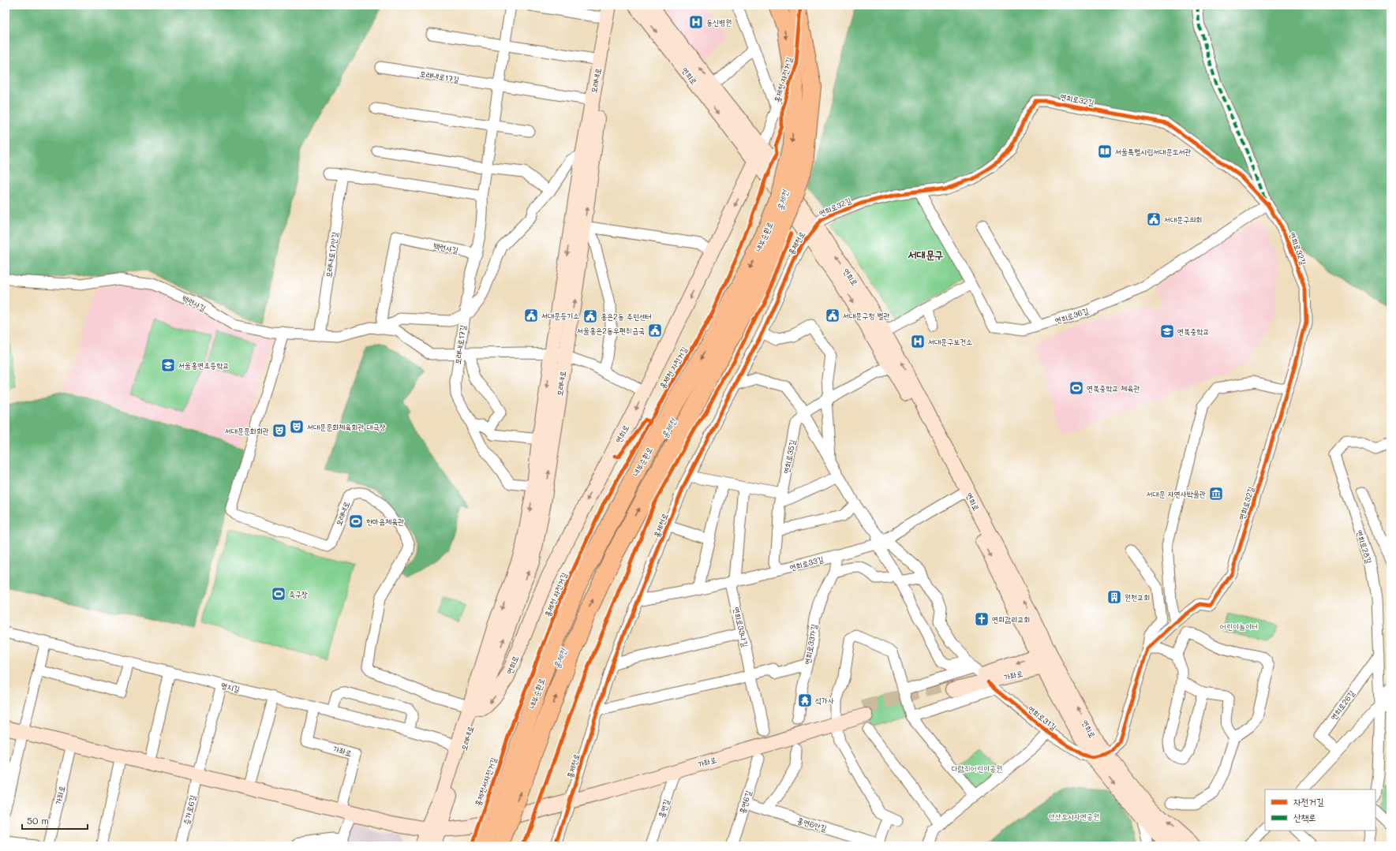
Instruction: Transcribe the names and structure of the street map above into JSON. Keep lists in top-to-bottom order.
{
  "streets": {
    "highway": ["내부순환로"],
    "main road": ["연희로", "모래내로", "가좌로"],
    "street": [
      "모래내로17길",
      "연희로32길",
      "홍제천로",
      "백련사길",
      "모래내로17안길",
      "연희로36길",
      "연희로35길",
      "연희로28길",
      "연희로33길",
      "연희로33나길",
      "연희로33가길",
      "명지길",
      "연희로26길",
      "연희로31길",
      "홍연6길",
      "홍연길",
      "증가로6길",
      "홍연6안길"
    ],
    "cycle path": ["홍제천 자전거길"]
  },
  "crossings": [
    ["연희로", "모래내로"],
    ["연희로", "연희로32길"],
    ["연희로", "홍제천로"],
    ["연희로", "연희로35길"],
    ["연희로", "연희로33길"],
    ["연희로", "가좌로"],
    ["연희로", "연희로31길"],
    ["모래내로17길", "모래내로"],
    ["모래내로17길", "백련사길"],
    ["모래내로", "백련사길"],
    ["모래내로", "가좌로"],
    ["모래내로", "명지길"],
    ["연희로32길", "홍제천로"],
    ["연희로32길", "연희로36길"],
    ["연희로32길", "연희로31길"],
    ["홍제천로", "연희로33길"],
    ["홍제천로", "가좌로"],
    ["백련사길", "모래내로17안길"],
    ["연희로35길", "연희로33길"],
    ["연희로28길", "연희로26길"],
    ["연희로33길", "연희로33나길"],
    ["연희로33길", "연희로33가길"],
    ["연희로33길", "가좌로"],
    ["연희로33길", "연희로31길"],
    ["가좌로", "명지길"],
    ["가좌로", "연희로31길"],
    ["가좌로", "홍연길"],
    ["홍연6길", "홍연6안길"]
  ],
  "districts": ["서대문구"],
  "water": ["홍제천"],
  "parks": ["어린이놀이터", "다람쥐어린이공원", "안산도시자연공원"],
  "places": {
    "hospital": ["동신병원", "서대문구보건소"],
    "library": ["서울특별시립서대문도서관"],
    "public building": [
      "서대문구의회",
      "서대문등기소",
      "서대문구청 별관",
      "홍은2동 주민센터",
      "서울홍은2동우편취급국"
    ],
    "school or university": ["연북중학교", "서울홍연초등학교"],
    "sports": ["연북중학교 체육관", "한마음체육관", "축구장"],
    "theatre": ["서대문문화체육회관 대극장", "서대문문화회관"],
    "museum": ["서대문 자연사박물관"],
    "building": ["원천교회"],
    "church": ["연희감리교회"],
    "temple": ["석가사"]
  },
  "legend": ["자전거길", "산책로"],
  "scale_bar": "50 m"
}
